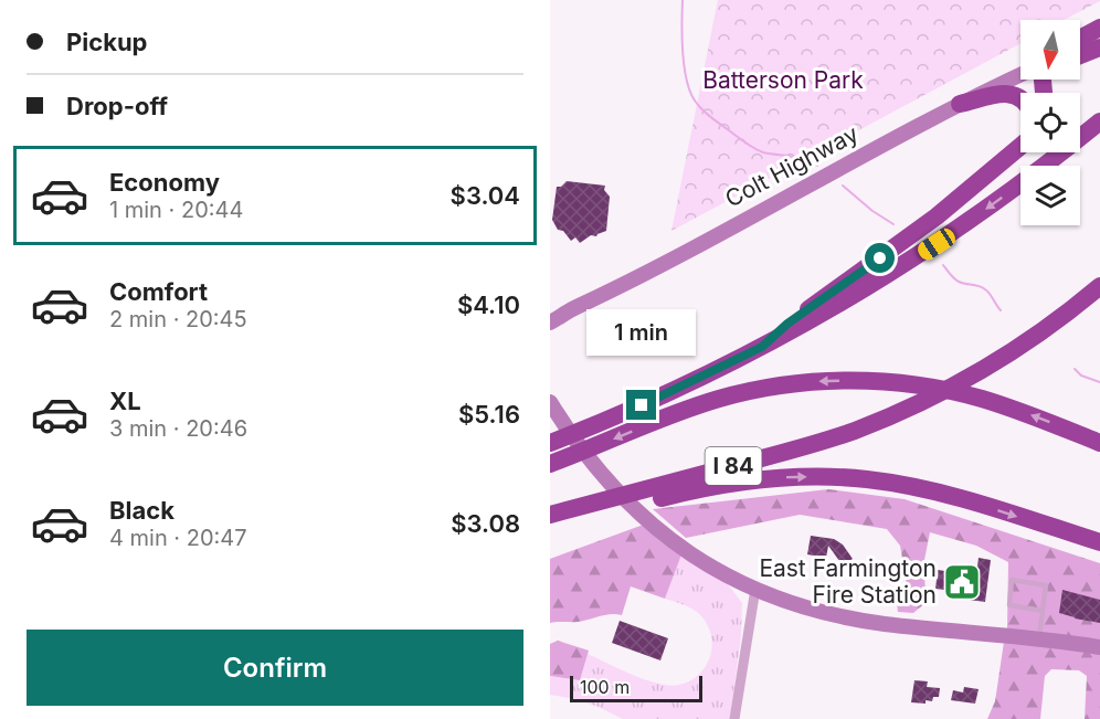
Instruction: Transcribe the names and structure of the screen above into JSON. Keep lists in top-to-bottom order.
{
  "streets": {
    "highway": ["I 84"],
    "main road": ["Colt Highway"]
  },
  "parks": ["Batterson Park"],
  "places": {
    "public building": ["East Farmington Fire Station"]
  },
  "scale_bar": "100 m",
  "north": "bottom",
  "page": {
    "banner": ["Pickup", "Drop-off"],
    "list": [
      {
        "name": "Economy",
        "note": "1 min · 20:44",
        "value": "$3.04"
      },
      {
        "name": "Comfort",
        "note": "2 min · 20:45",
        "value": "$4.10"
      },
      {
        "name": "XL",
        "note": "3 min · 20:46",
        "value": "$5.16"
      },
      {
        "name": "Black",
        "note": "4 min · 20:47",
        "value": "$3.08"
      }
    ],
    "bubble": "1 min",
    "buttons": "Confirm",
    "scale": "100 m"
  }
}
